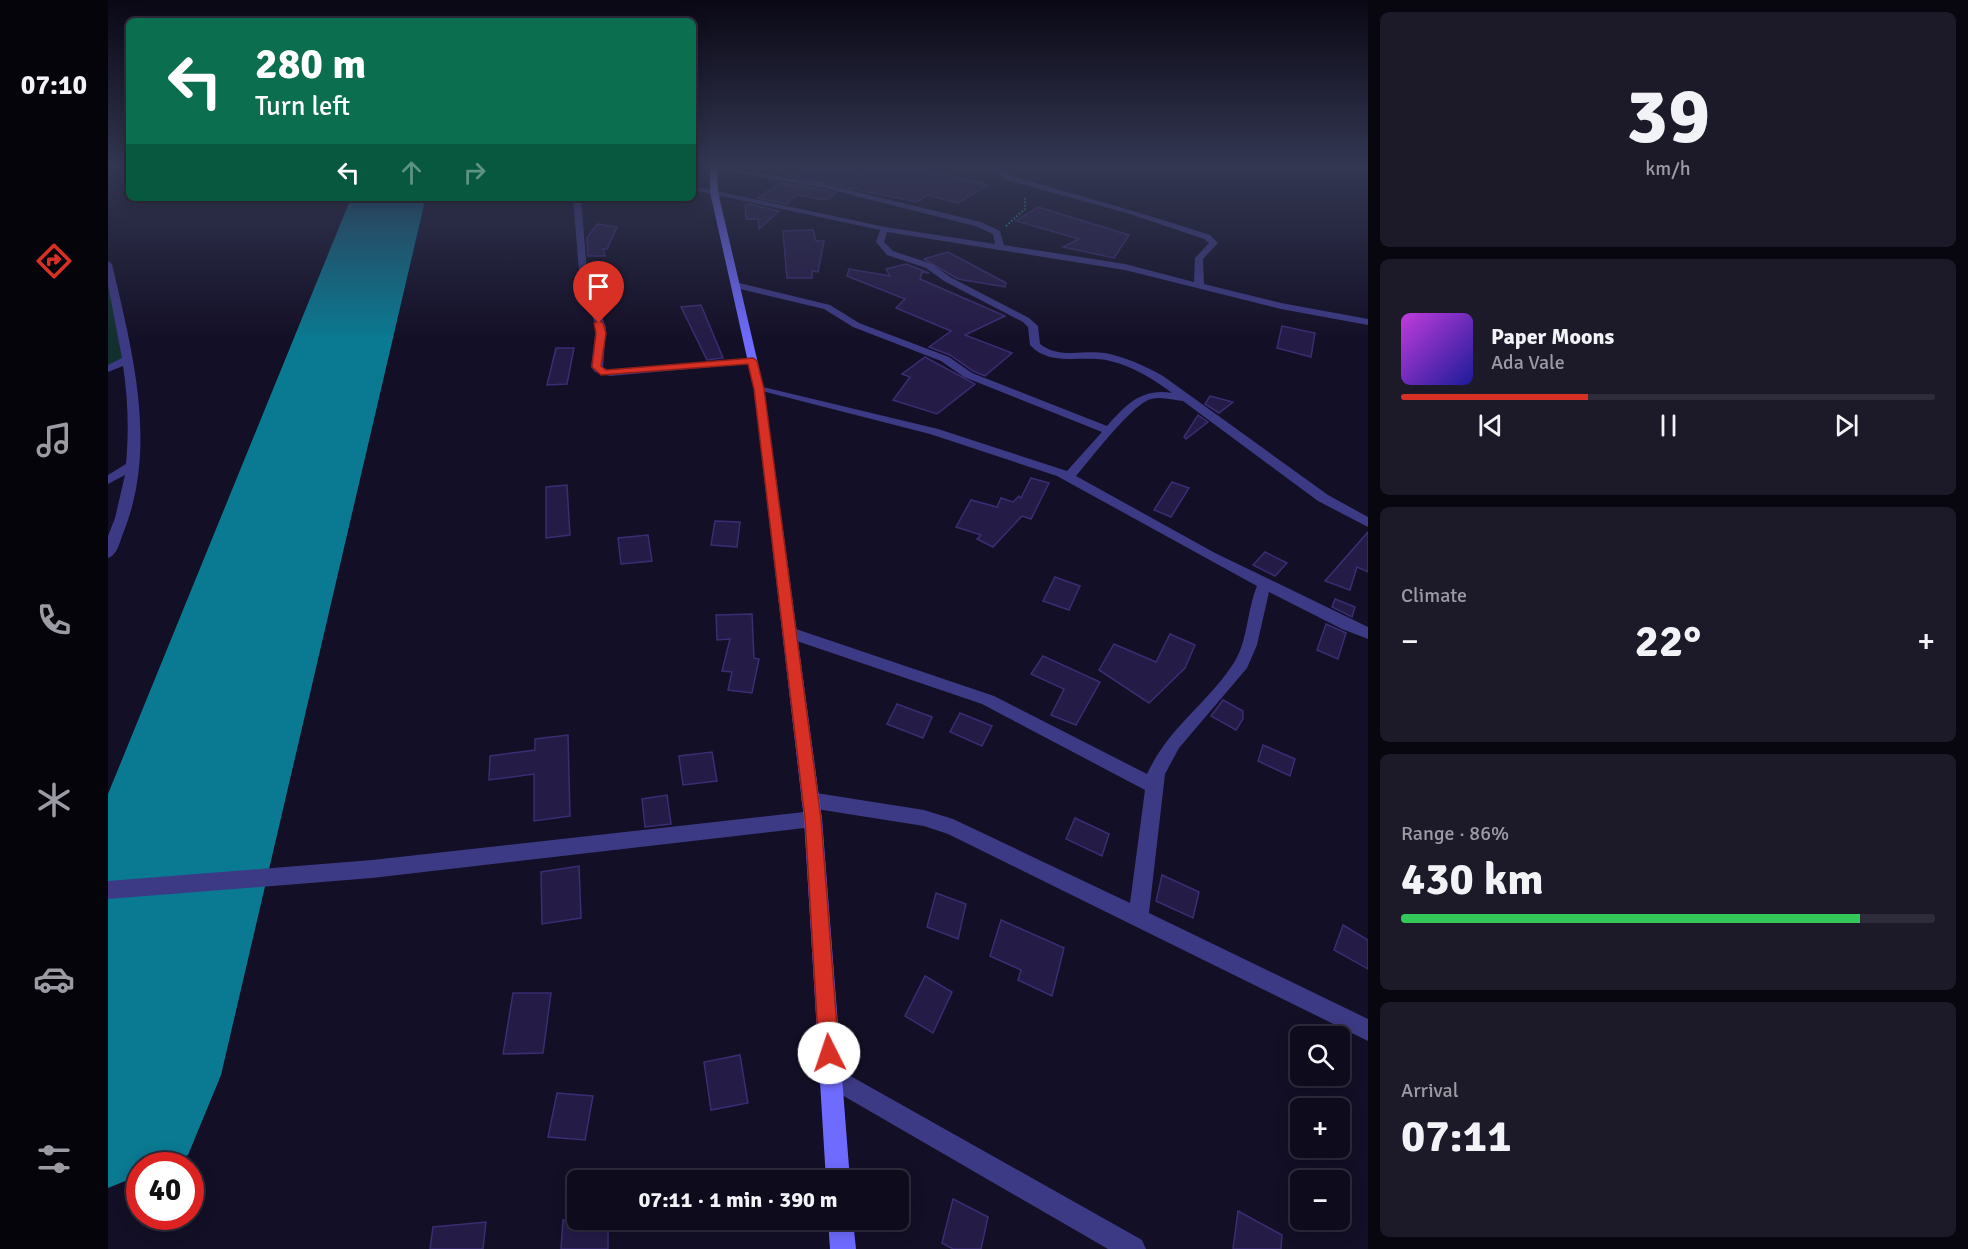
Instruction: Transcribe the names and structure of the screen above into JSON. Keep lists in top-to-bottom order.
{
  "page": {
    "tabs": "07:10",
    "tile": [
      ["39", "km/h"],
      "Climate",
      ["Range · 86%", "430 km"],
      ["Arrival", "07:11"]
    ],
    "turn": ["280 m", "Turn left"],
    "song": ["Paper Moons", "Ada Vale"],
    "heat": ["−", "22°", "+"],
    "map_buttons": ["+", "−"],
    "limit": "40",
    "trip": "07:11 · 1 min · 390 m"
  }
}
